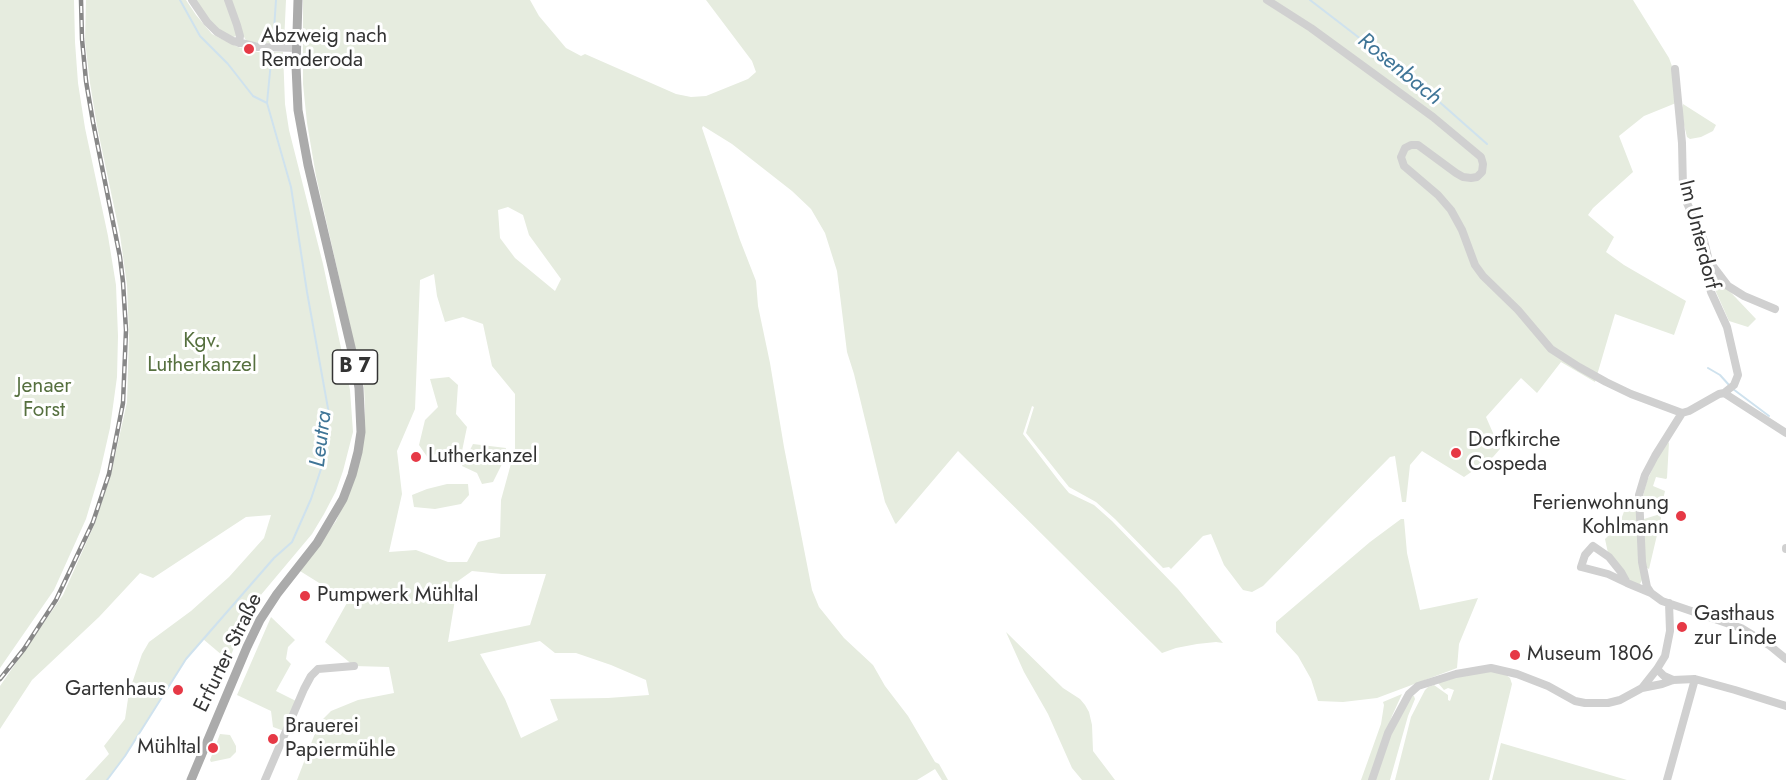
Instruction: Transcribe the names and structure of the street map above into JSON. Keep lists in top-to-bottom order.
{
  "streets": {
    "main road": ["B 7", "Erfurter Straße"],
    "street": ["Im Unterdorf"]
  },
  "crossings": [
    ["B 7", "Erfurter Straße"]
  ],
  "water": ["Rosenbach", "Leutra"],
  "parks": ["Kgv. Lutherkanzel", "Jenaer Forst"],
  "places": [
    "Abzweig nach Remderoda",
    "Dorfkirche Cospeda",
    "Lutherkanzel",
    "Ferienwohnung Kohlmann",
    "Pumpwerk Mühltal",
    "Gasthaus zur Linde",
    "Museum 1806",
    "Gartenhaus",
    "Brauerei Papiermühle",
    "Mühltal"
  ]
}
